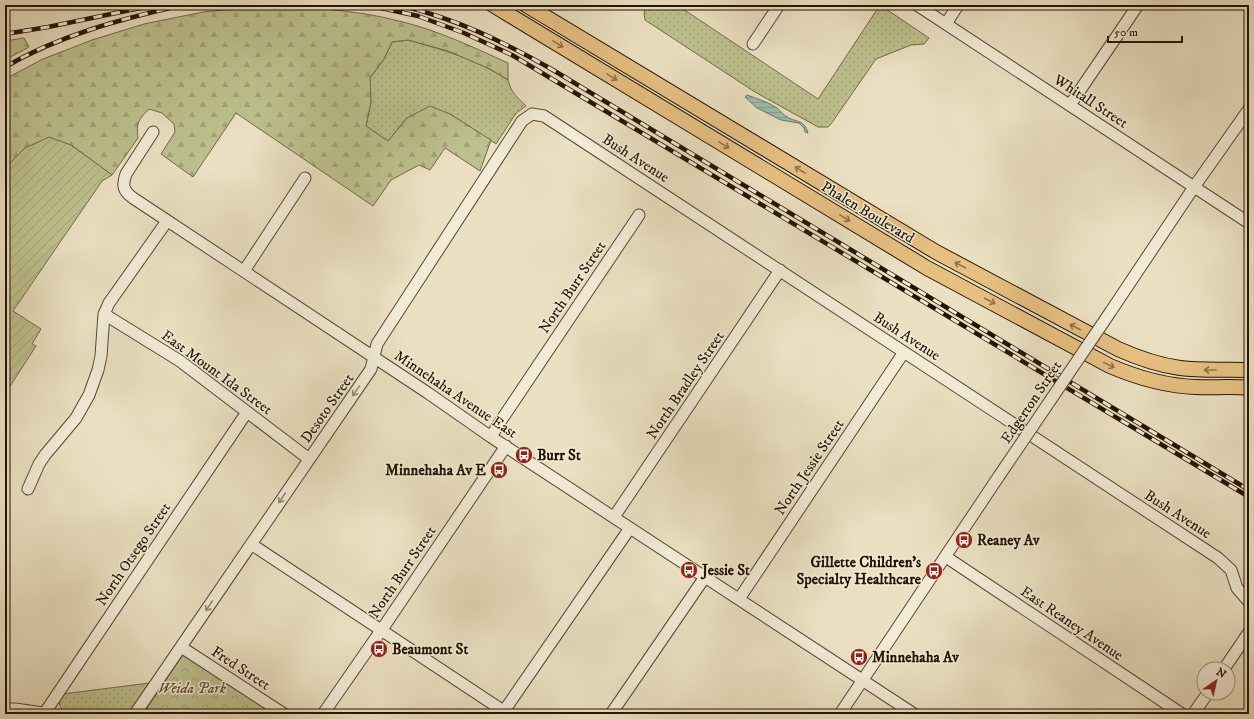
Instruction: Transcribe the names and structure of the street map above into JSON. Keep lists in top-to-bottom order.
{
  "streets": {
    "main road": ["Phalen Boulevard"],
    "street": [
      "Whitall Street",
      "Bush Avenue",
      "North Burr Street",
      "East Mount Ida Street",
      "North Bradley Street",
      "Minnehaha Avenue East",
      "Edgerton Street",
      "Desoto Street",
      "North Jessie Street",
      "North Otsego Street",
      "East Reaney Avenue",
      "Fred Street"
    ]
  },
  "crossings": [
    ["Whitall Street", "Edgerton Street"],
    ["Bush Avenue", "North Bradley Street"],
    ["Bush Avenue", "Desoto Street"],
    ["Bush Avenue", "North Jessie Street"],
    ["North Burr Street", "Minnehaha Avenue East"],
    ["East Mount Ida Street", "Desoto Street"],
    ["East Mount Ida Street", "North Otsego Street"],
    ["North Bradley Street", "Minnehaha Avenue East"],
    ["Minnehaha Avenue East", "Edgerton Street"],
    ["Minnehaha Avenue East", "Desoto Street"],
    ["Minnehaha Avenue East", "North Jessie Street"],
    ["Edgerton Street", "East Reaney Avenue"],
    ["Desoto Street", "Fred Street"]
  ],
  "one_way": ["Desoto Street"],
  "parks": ["Weida Park"],
  "places": {
    "bus stop": [
      "Burr St",
      "Minnehaha Av E",
      "Reaney Av",
      "Jessie St",
      "Gillette Children's Specialty Healthcare",
      "Beaumont St",
      "Minnehaha Av"
    ]
  },
  "scale_bar": "50 m",
  "north": "top right"
}
